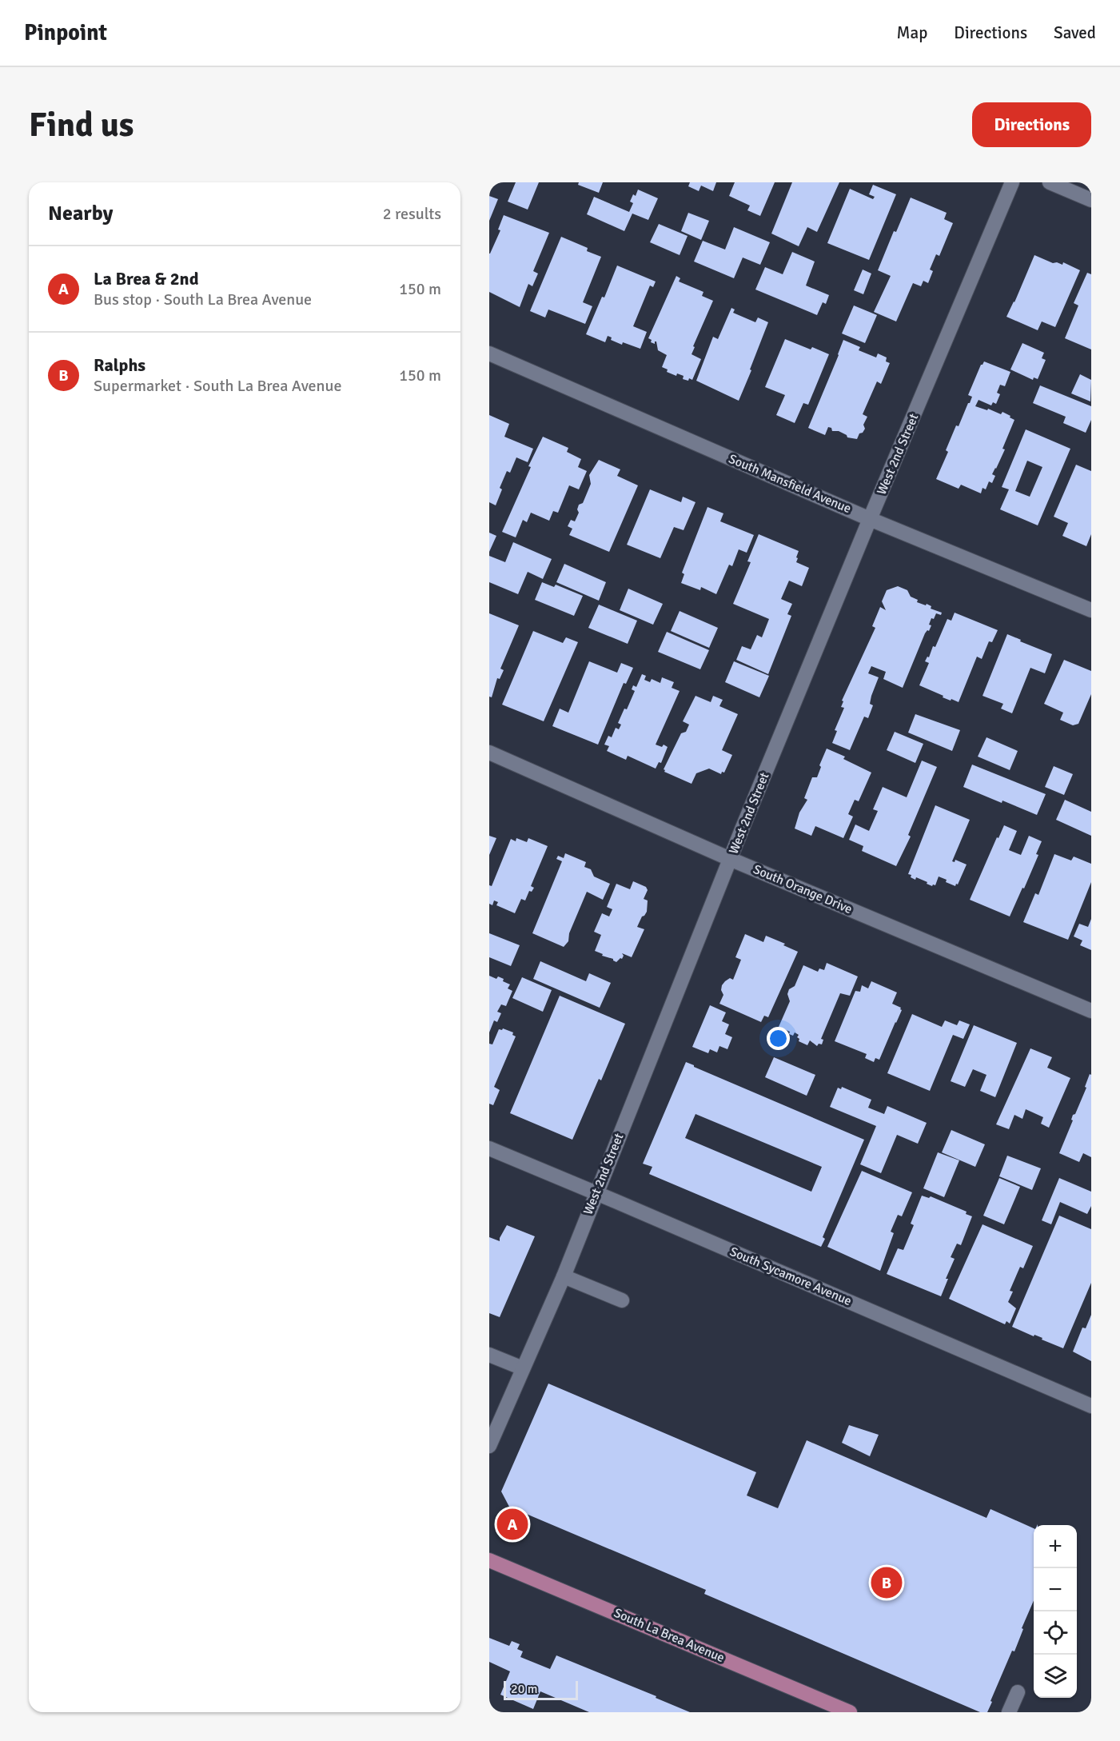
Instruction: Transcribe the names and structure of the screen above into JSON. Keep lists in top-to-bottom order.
{
  "streets": {
    "main road": ["South La Brea Avenue"],
    "street": [
      "West 2nd Street",
      "South Mansfield Avenue",
      "South Orange Drive",
      "South Sycamore Avenue"
    ]
  },
  "crossings": [
    ["West 2nd Street", "South Mansfield Avenue"],
    ["West 2nd Street", "South Orange Drive"],
    ["West 2nd Street", "South Sycamore Avenue"]
  ],
  "scale_bar": "20 m",
  "page": {
    "header": "Pinpoint",
    "nav": ["Map", "Directions", "Saved"],
    "buttons": "Directions",
    "title": "Find us",
    "heading": ["Nearby", "2 results"],
    "list": [
      {
        "mark": "A",
        "name": "La Brea & 2nd",
        "note": "Bus stop · South La Brea Avenue",
        "value": "150 m"
      },
      {
        "mark": "B",
        "name": "Ralphs",
        "note": "Supermarket · South La Brea Avenue",
        "value": "150 m"
      }
    ],
    "pins": ["A", "B"],
    "map_buttons": ["+", "−"],
    "scale": "20 m"
  }
}
